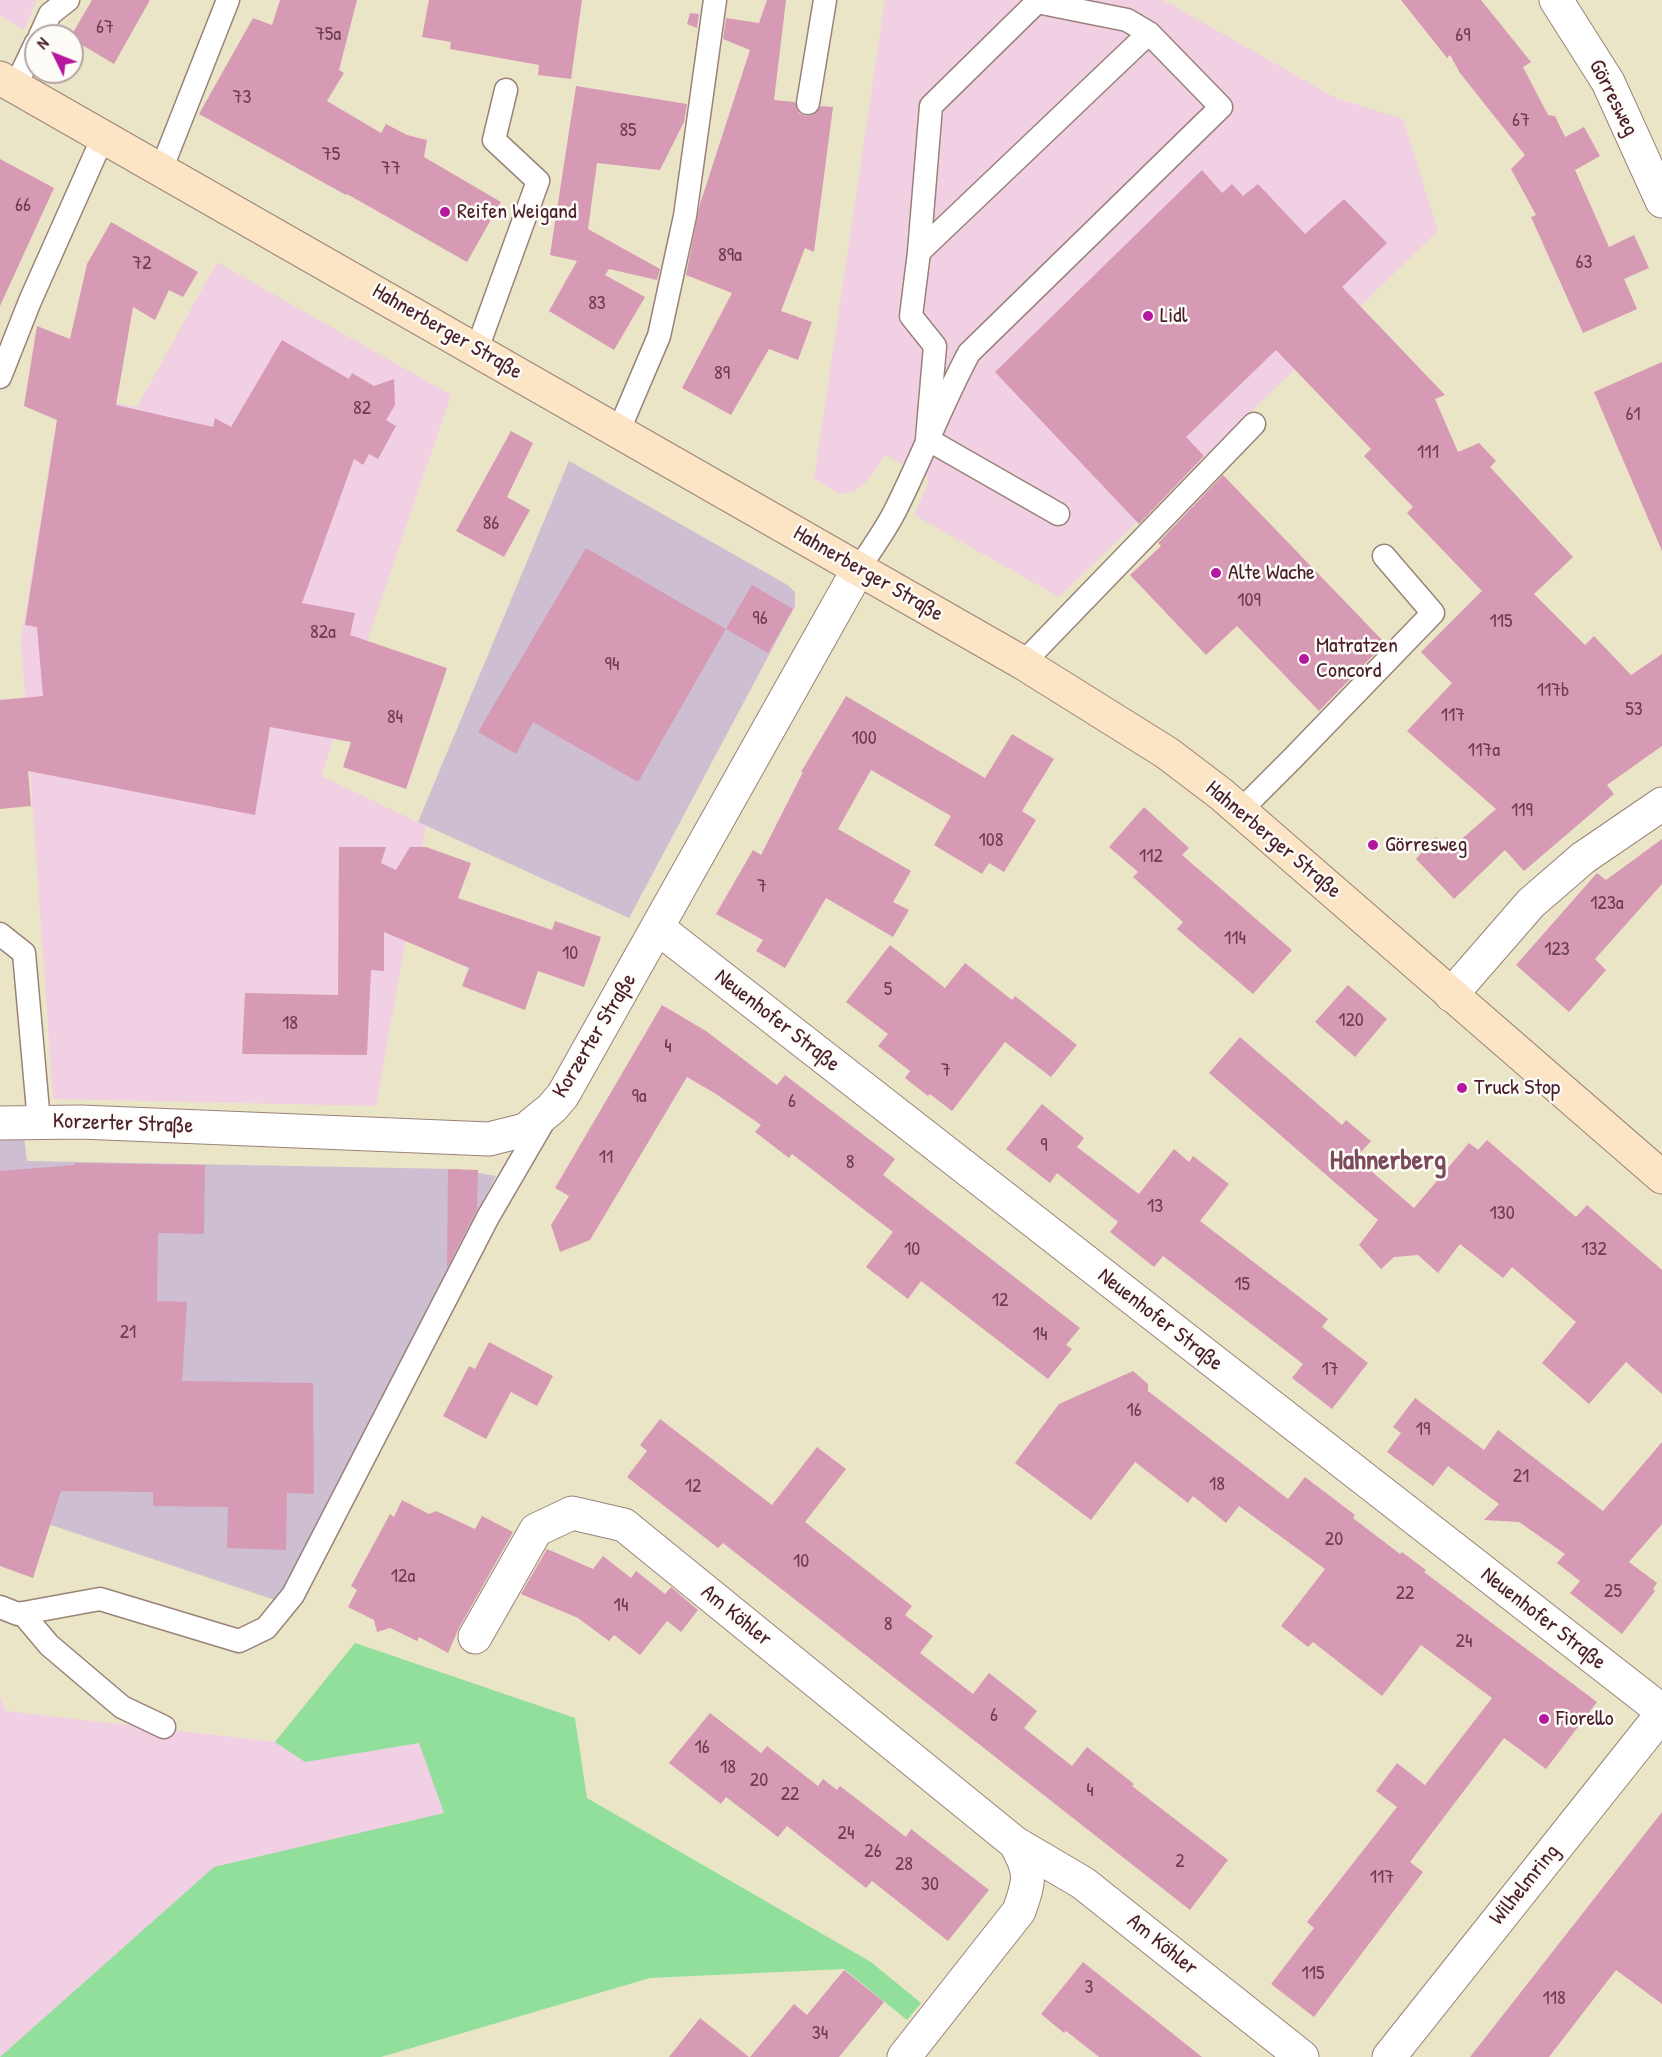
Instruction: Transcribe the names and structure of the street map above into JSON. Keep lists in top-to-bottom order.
{
  "streets": {
    "main road": ["Hahnerberger Straße"],
    "street": [
      "Görresweg",
      "Neuenhofer Straße",
      "Korzerter Straße",
      "Am Köhler",
      "Wilhelmring"
    ]
  },
  "crossings": [
    ["Hahnerberger Straße", "Korzerter Straße"],
    ["Neuenhofer Straße", "Korzerter Straße"],
    ["Neuenhofer Straße", "Wilhelmring"]
  ],
  "districts": ["Hahnerberg"],
  "places": [
    "Reifen Weigand",
    "Lidl",
    "Alte Wache",
    "Matratzen Concord",
    "Görresweg",
    "Truck Stop",
    "Fiorello"
  ],
  "house_numbers": [
    "67",
    "75a",
    "69",
    "73",
    "67",
    "85",
    "75",
    "77",
    "66",
    "89a",
    "63",
    "72",
    "83",
    "89",
    "82",
    "61",
    "111",
    "86",
    "109",
    "96",
    "115",
    "82a",
    "94",
    "117b",
    "53",
    "117",
    "84",
    "100",
    "117a",
    "119",
    "108",
    "112",
    "7",
    "123a",
    "114",
    "123",
    "10",
    "5",
    "120",
    "18",
    "4",
    "7",
    "9a",
    "6",
    "9",
    "11",
    "8",
    "13",
    "130",
    "10",
    "132",
    "15",
    "12",
    "21",
    "14",
    "17",
    "16",
    "19",
    "21",
    "18",
    "12",
    "20",
    "10",
    "12a",
    "25",
    "22",
    "14",
    "8",
    "24",
    "6",
    "16",
    "18",
    "20",
    "4",
    "22",
    "24",
    "26",
    "2",
    "28",
    "117",
    "30",
    "115",
    "3",
    "118",
    "34"
  ],
  "north": "top left"
}
